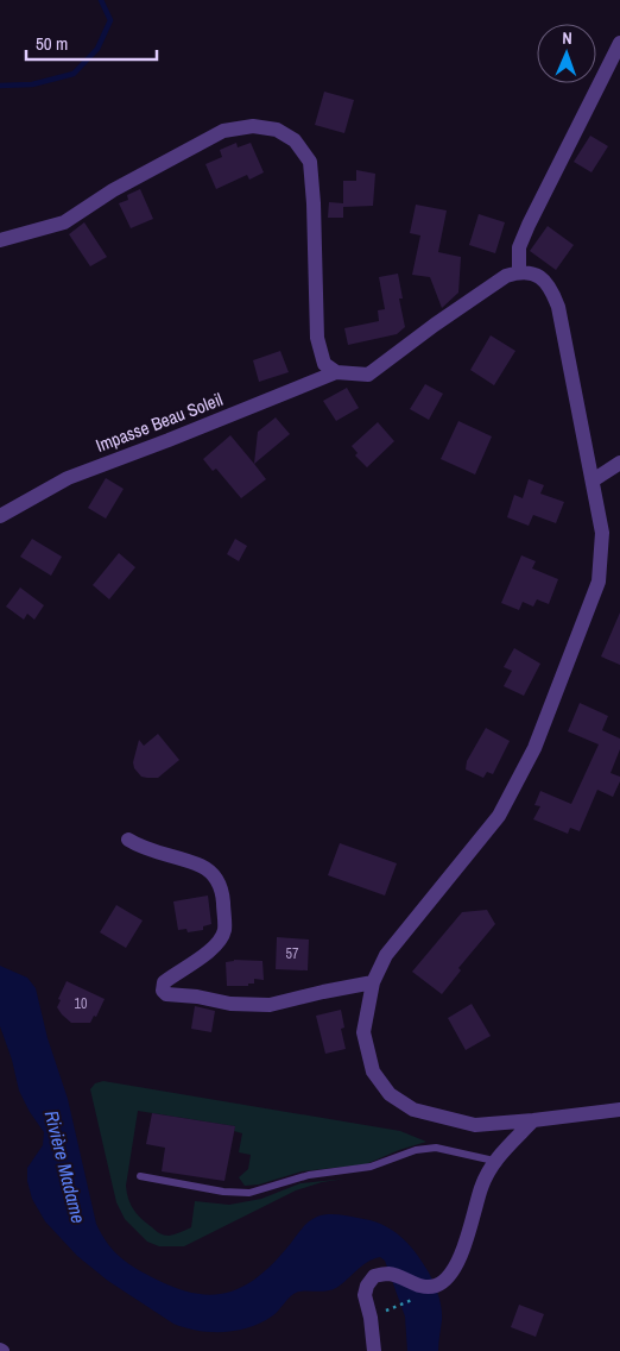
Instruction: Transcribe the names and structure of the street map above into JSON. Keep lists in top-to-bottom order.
{
  "streets": {
    "street": ["Impasse Beau Soleil"]
  },
  "water": ["Rivière Madame"],
  "house_numbers": ["57", "10"],
  "scale_bar": "50 m",
  "north": "top"
}
